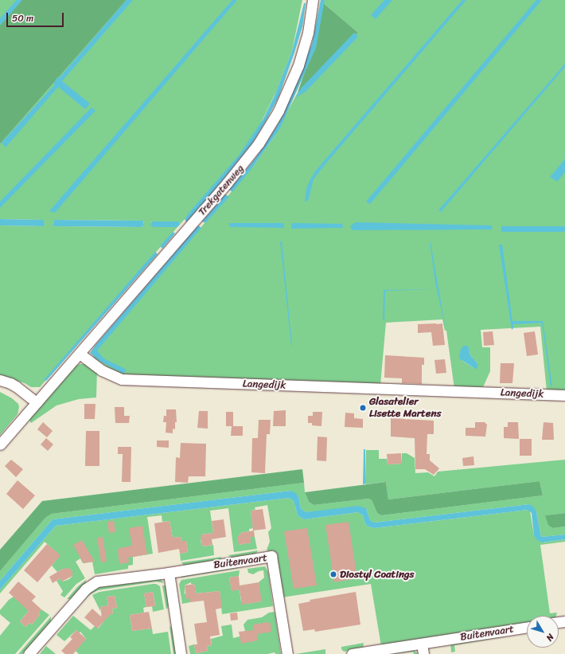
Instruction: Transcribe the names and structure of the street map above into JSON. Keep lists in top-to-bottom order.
{
  "streets": {
    "street": ["Trekgatenweg", "Langedijk", "Buitenvaart"]
  },
  "crossings": [
    ["Trekgatenweg", "Langedijk"]
  ],
  "places": ["Glasatelier Lisette Martens", "Diostyl Coatings"],
  "scale_bar": "50 m",
  "north": "bottom right"
}
